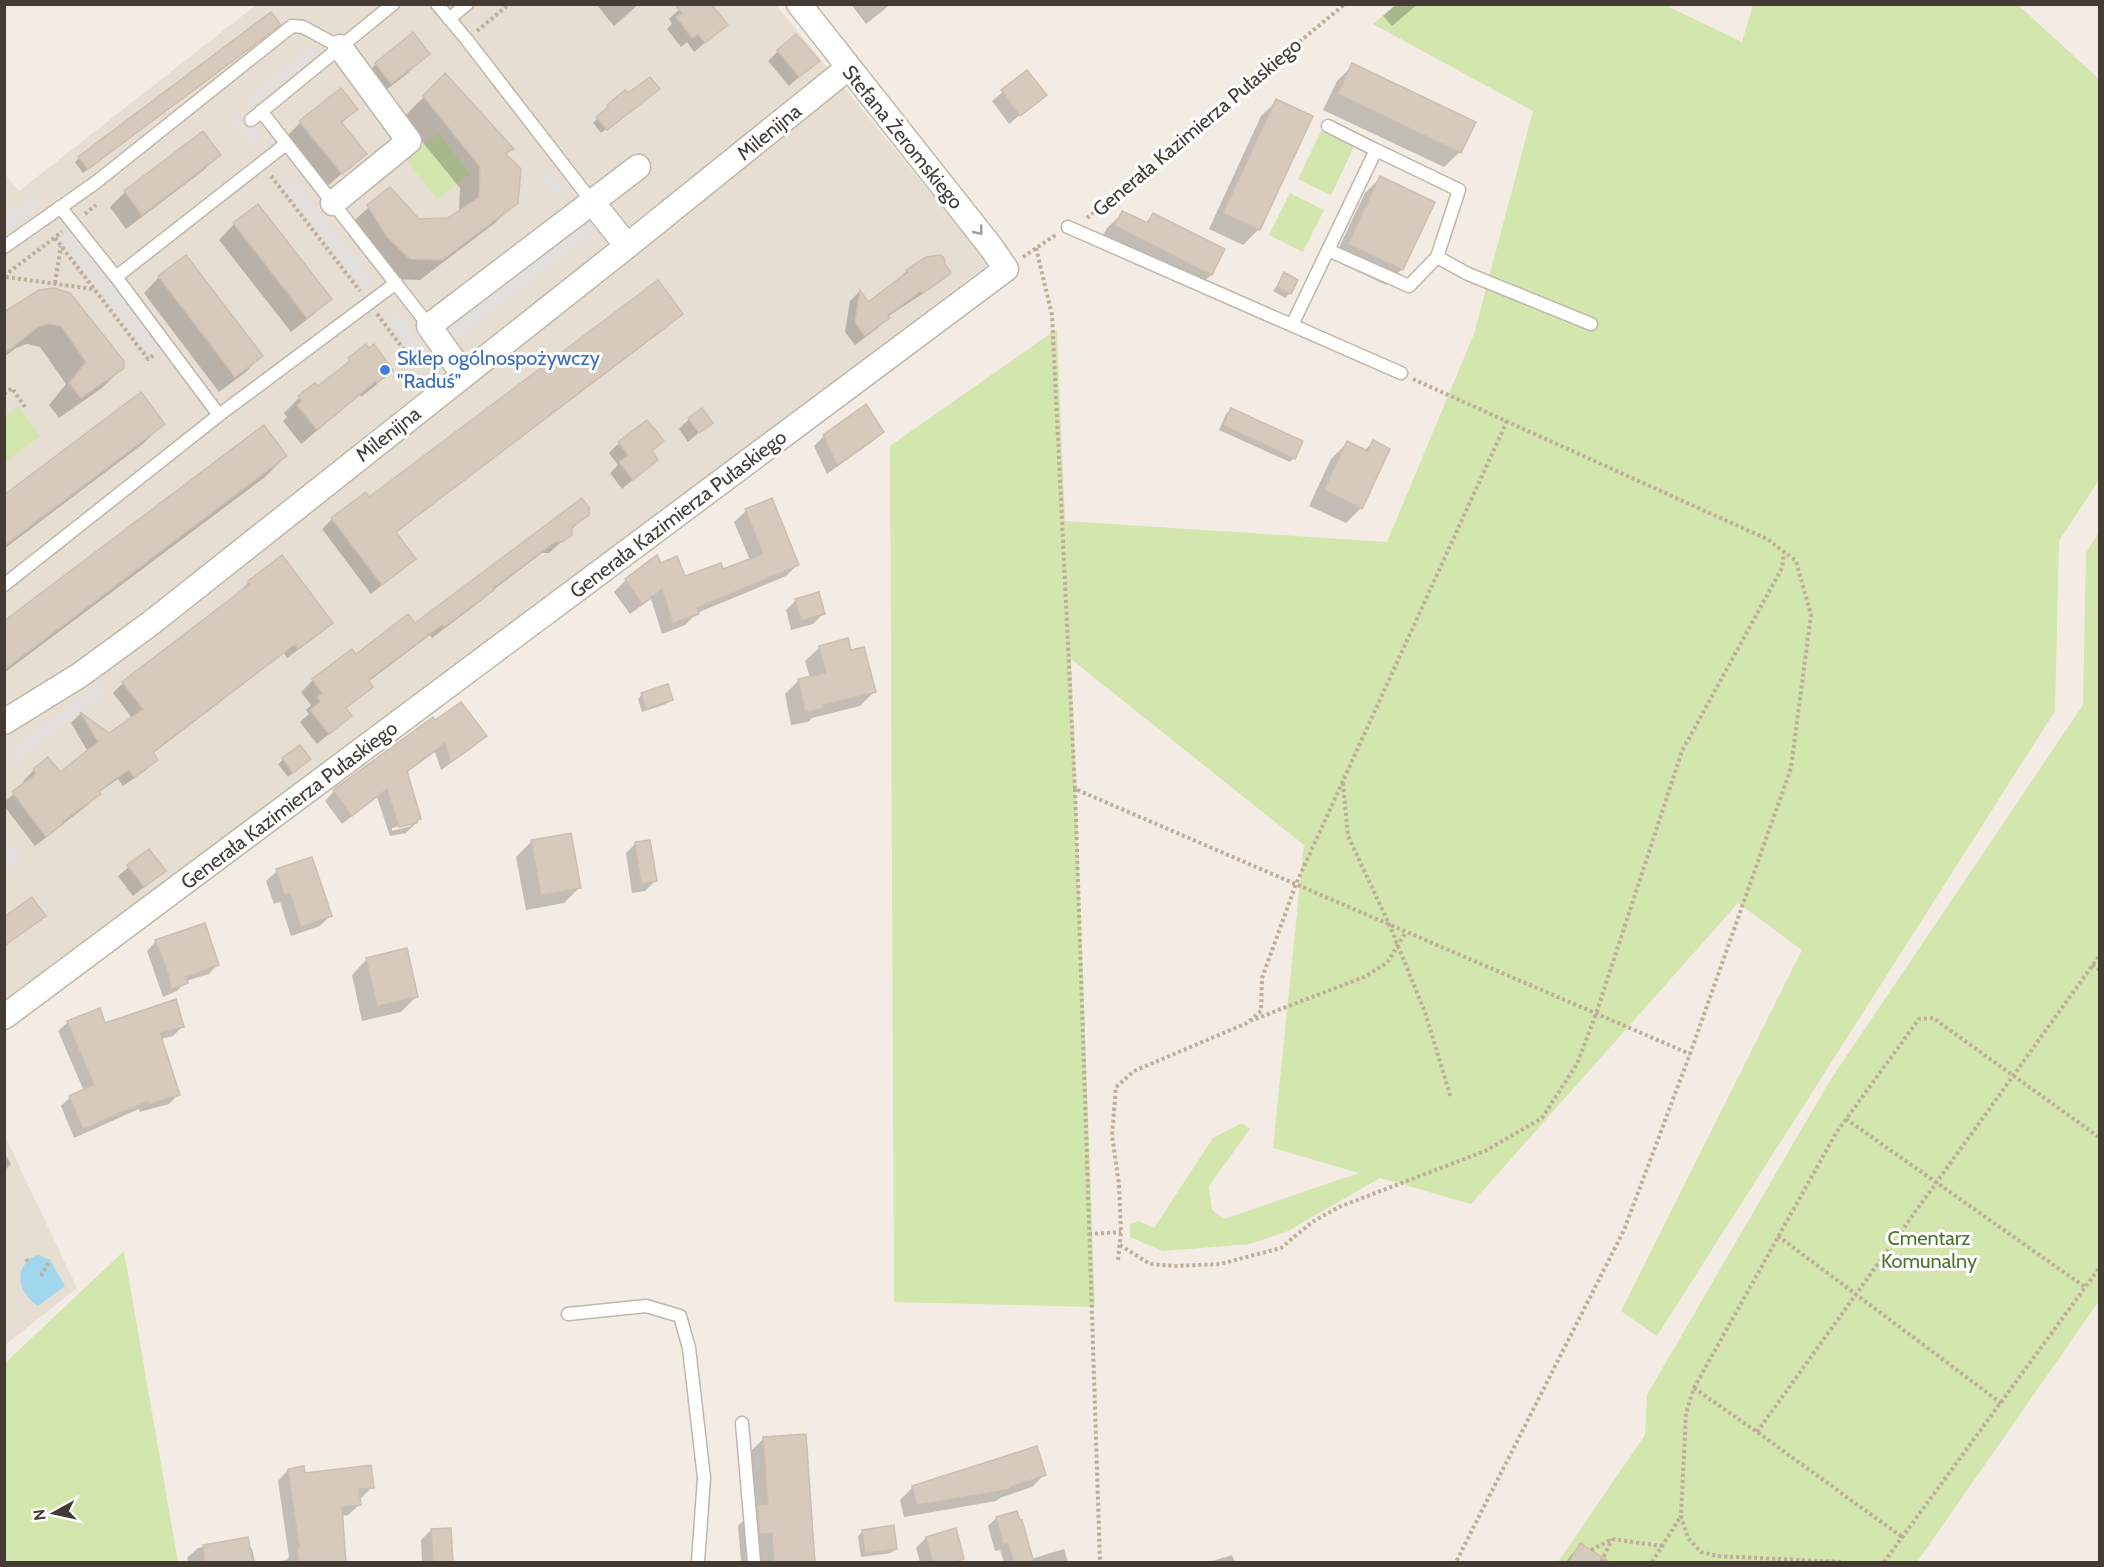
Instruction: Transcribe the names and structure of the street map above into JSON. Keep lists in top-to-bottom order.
{
  "streets": {
    "street": ["Generała Kazimierza Pułaskiego", "Milenijna", "Stefana Żeromskiego"]
  },
  "crossings": [
    ["Generała Kazimierza Pułaskiego", "Stefana Żeromskiego"],
    ["Milenijna", "Stefana Żeromskiego"]
  ],
  "one_way": ["Stefana Żeromskiego"],
  "parks": ["Cmentarz Komunalny"],
  "places": ["Sklep ogólnospożywczy \"Raduś\""],
  "north": "left"
}
